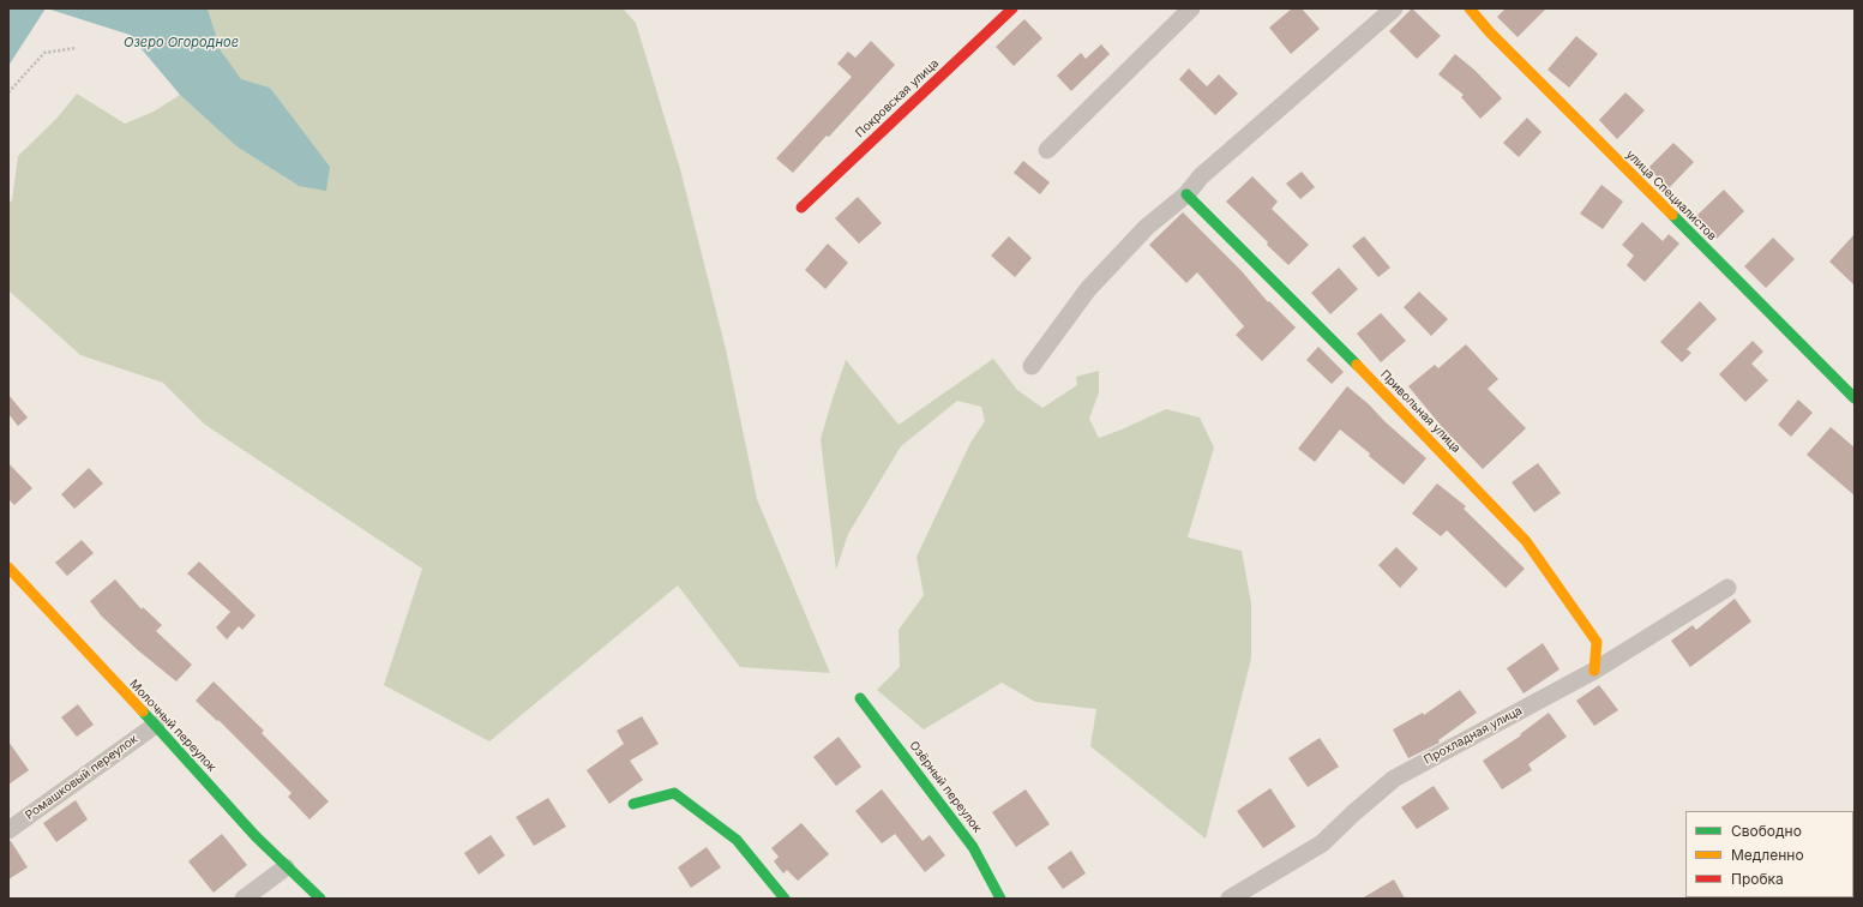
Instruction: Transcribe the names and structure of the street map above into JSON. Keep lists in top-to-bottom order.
{
  "streets": {
    "street": [
      "Покровская улица",
      "улица Специалистов",
      "Привольная улица",
      "Молочный переулок",
      "Прохладная улица",
      "Ромашковый переулок",
      "Озёрный переулок"
    ]
  },
  "crossings": [
    ["Привольная улица", "Прохладная улица"],
    ["Молочный переулок", "Ромашковый переулок"]
  ],
  "water": ["Озеро Огородное"],
  "legend": ["Свободно", "Медленно", "Пробка"]
}
